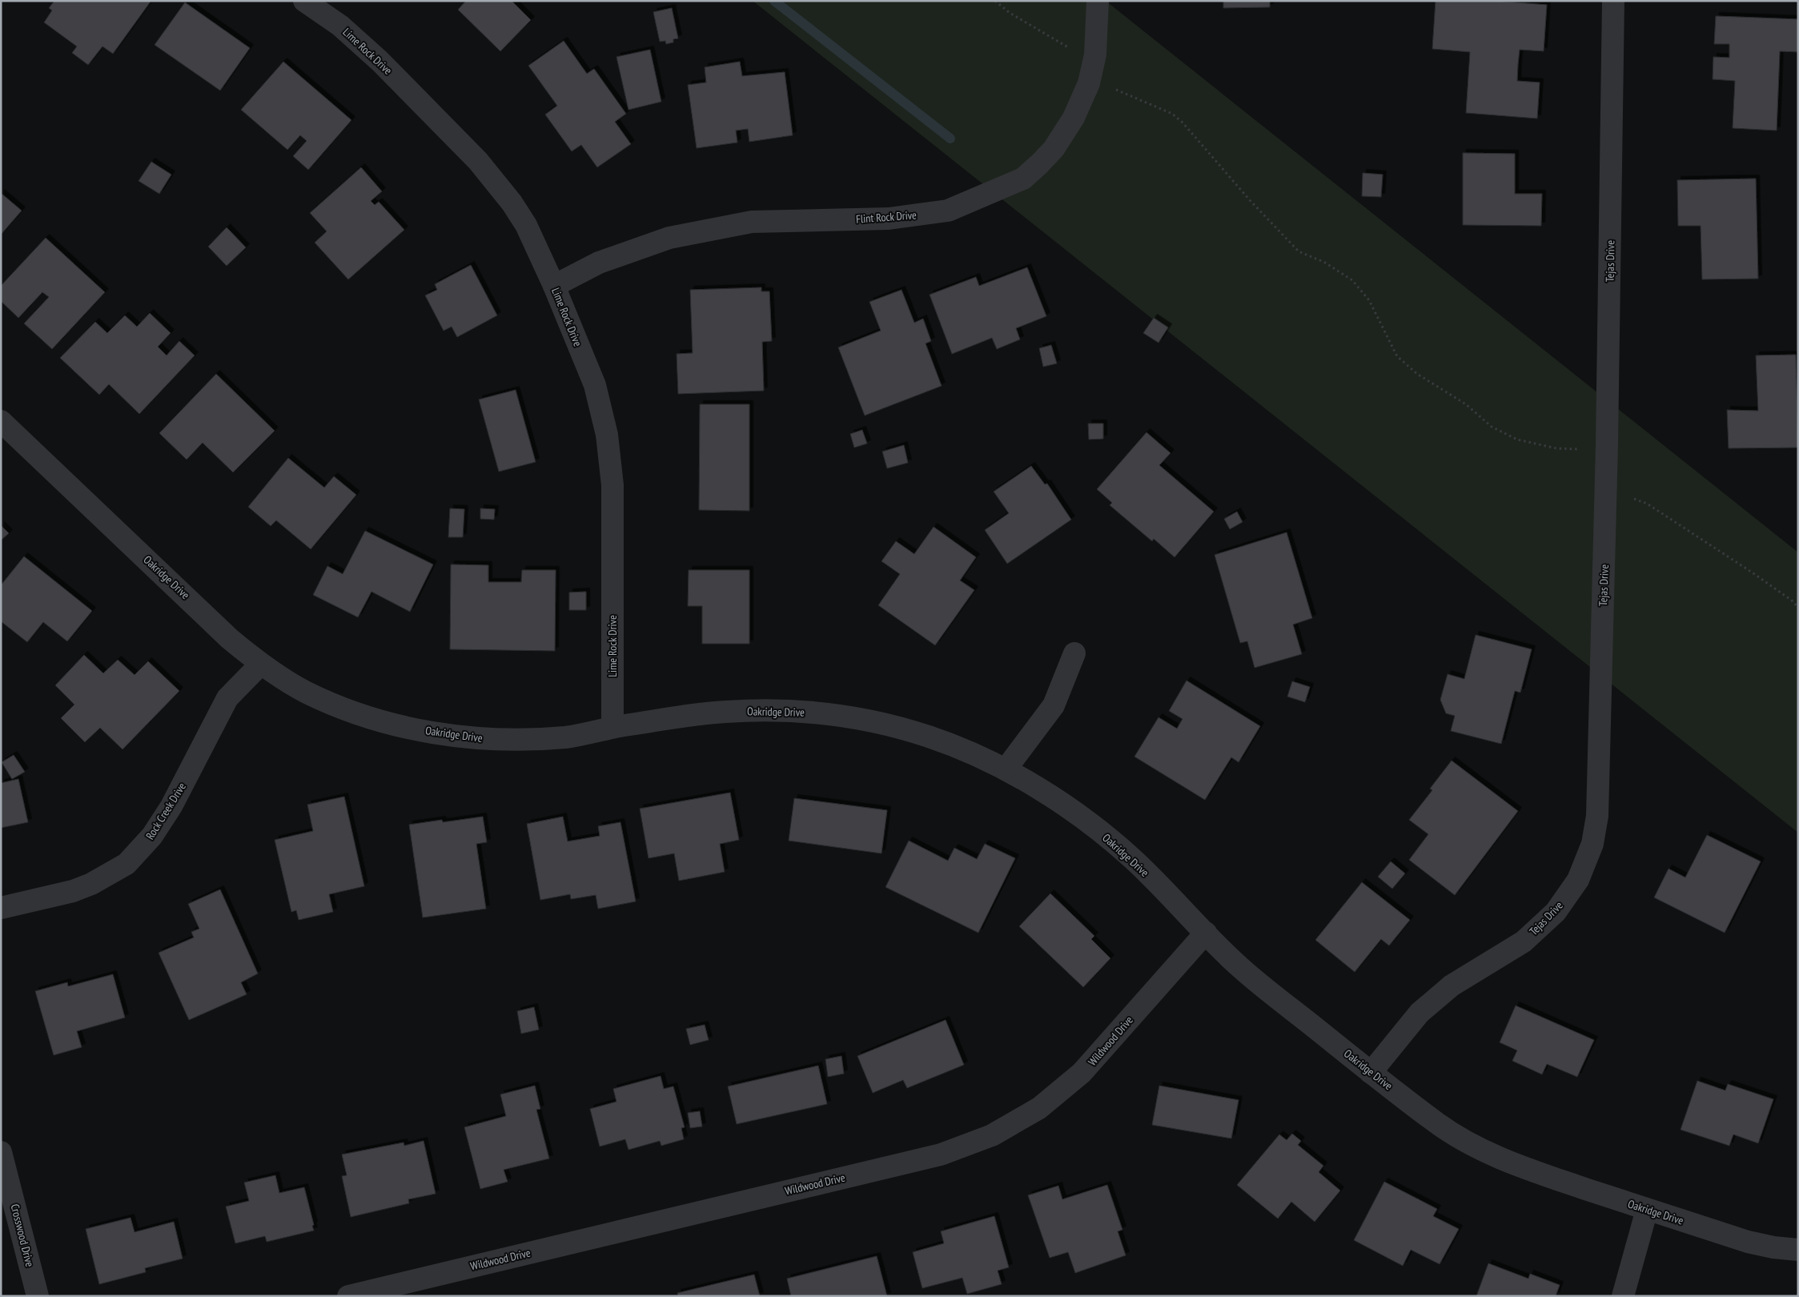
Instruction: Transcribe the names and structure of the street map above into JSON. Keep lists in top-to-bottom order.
{
  "streets": {
    "street": [
      "Lime Rock Drive",
      "Flint Rock Drive",
      "Tejas Drive",
      "Oakridge Drive",
      "Rock Creek Drive",
      "Wildwood Drive",
      "Crosswood Drive"
    ]
  },
  "crossings": [
    ["Lime Rock Drive", "Flint Rock Drive"],
    ["Lime Rock Drive", "Oakridge Drive"],
    ["Tejas Drive", "Oakridge Drive"],
    ["Oakridge Drive", "Rock Creek Drive"],
    ["Oakridge Drive", "Wildwood Drive"]
  ]
}
